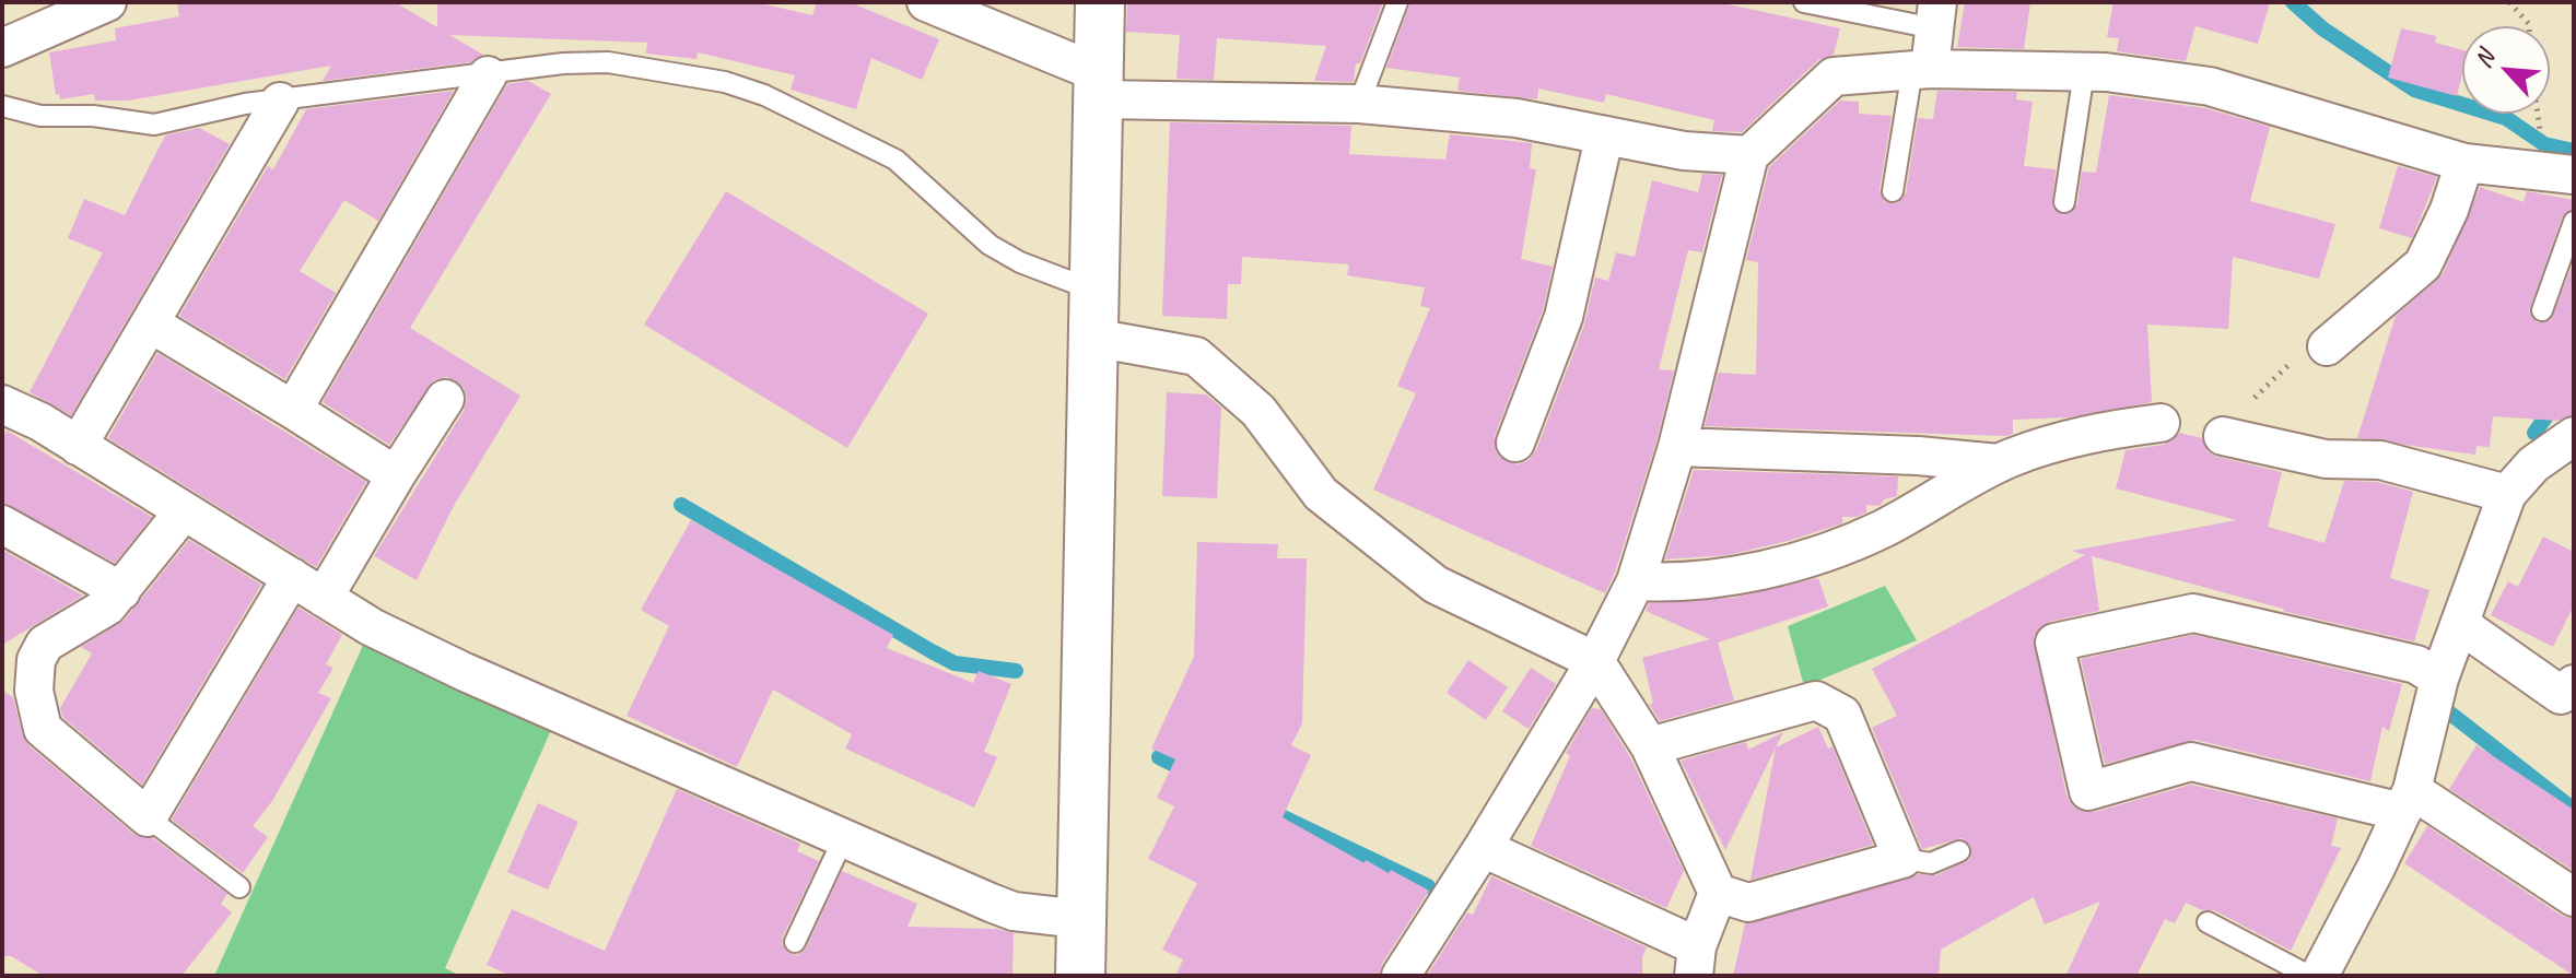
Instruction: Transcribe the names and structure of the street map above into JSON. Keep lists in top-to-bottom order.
{
  "north": "top left"
}
